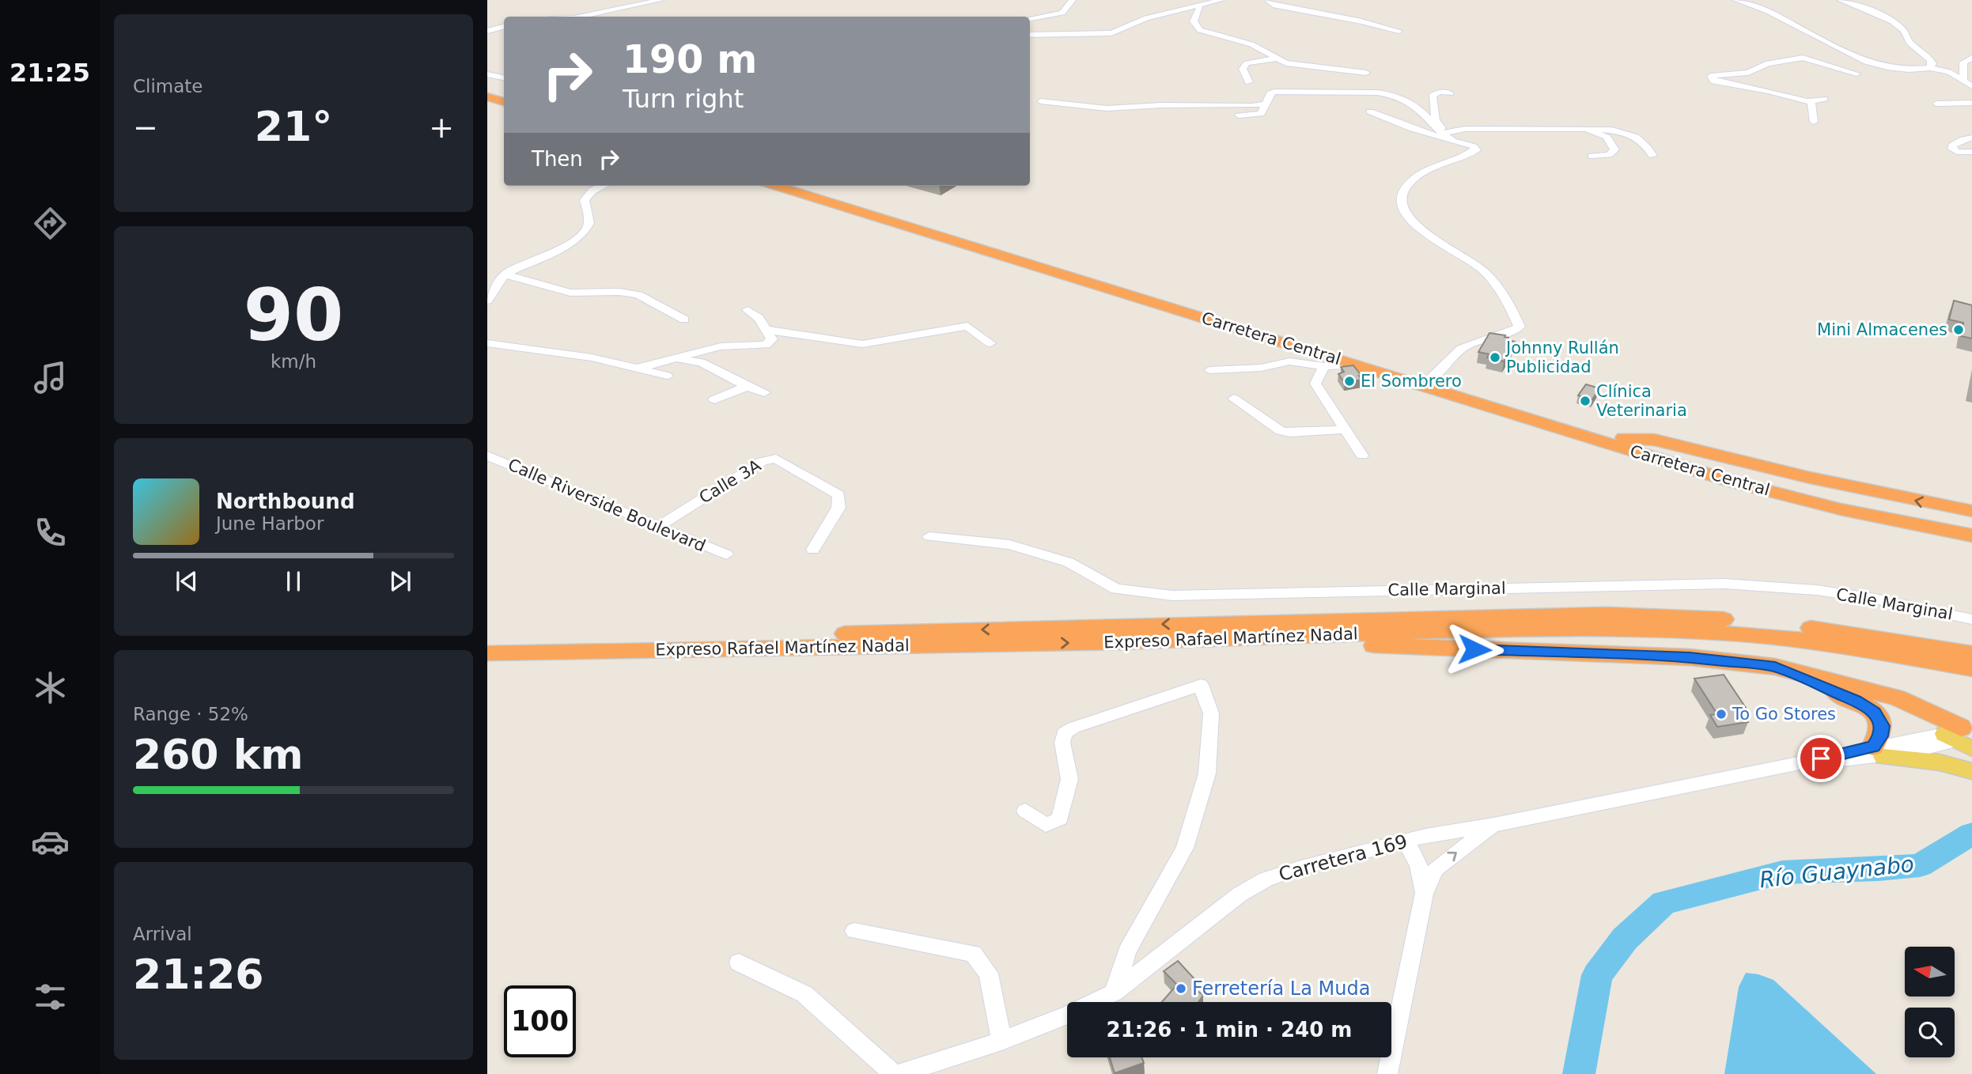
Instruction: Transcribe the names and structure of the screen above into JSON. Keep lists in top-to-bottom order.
{
  "streets": {
    "highway": ["Carretera Central", "Expreso Rafael Martínez Nadal"],
    "street": [
      "Calle 3A",
      "Calle Riverside Boulevard",
      "Calle Marginal",
      "Carretera 169"
    ]
  },
  "crossings": [
    ["Calle 3A", "Calle Riverside Boulevard"]
  ],
  "water": ["Río Guaynabo"],
  "places": [
    "Mini Almacenes",
    "Johnny Rullán Publicidad",
    "El Sombrero",
    "Clínica Veterinaria",
    "To Go Stores",
    "Ferretería La Muda"
  ],
  "north": "left",
  "page": {
    "tabs": "21:25",
    "tile": [
      "Climate",
      ["90", "km/h"],
      ["Range · 52%", "260 km"],
      ["Arrival", "21:26"]
    ],
    "turn": ["190 m", "Turn right"],
    "heat": ["−", "21°", "+"],
    "then": "Then",
    "song": ["Northbound", "June Harbor"],
    "limit": "100",
    "trip": "21:26 · 1 min · 240 m"
  }
}
